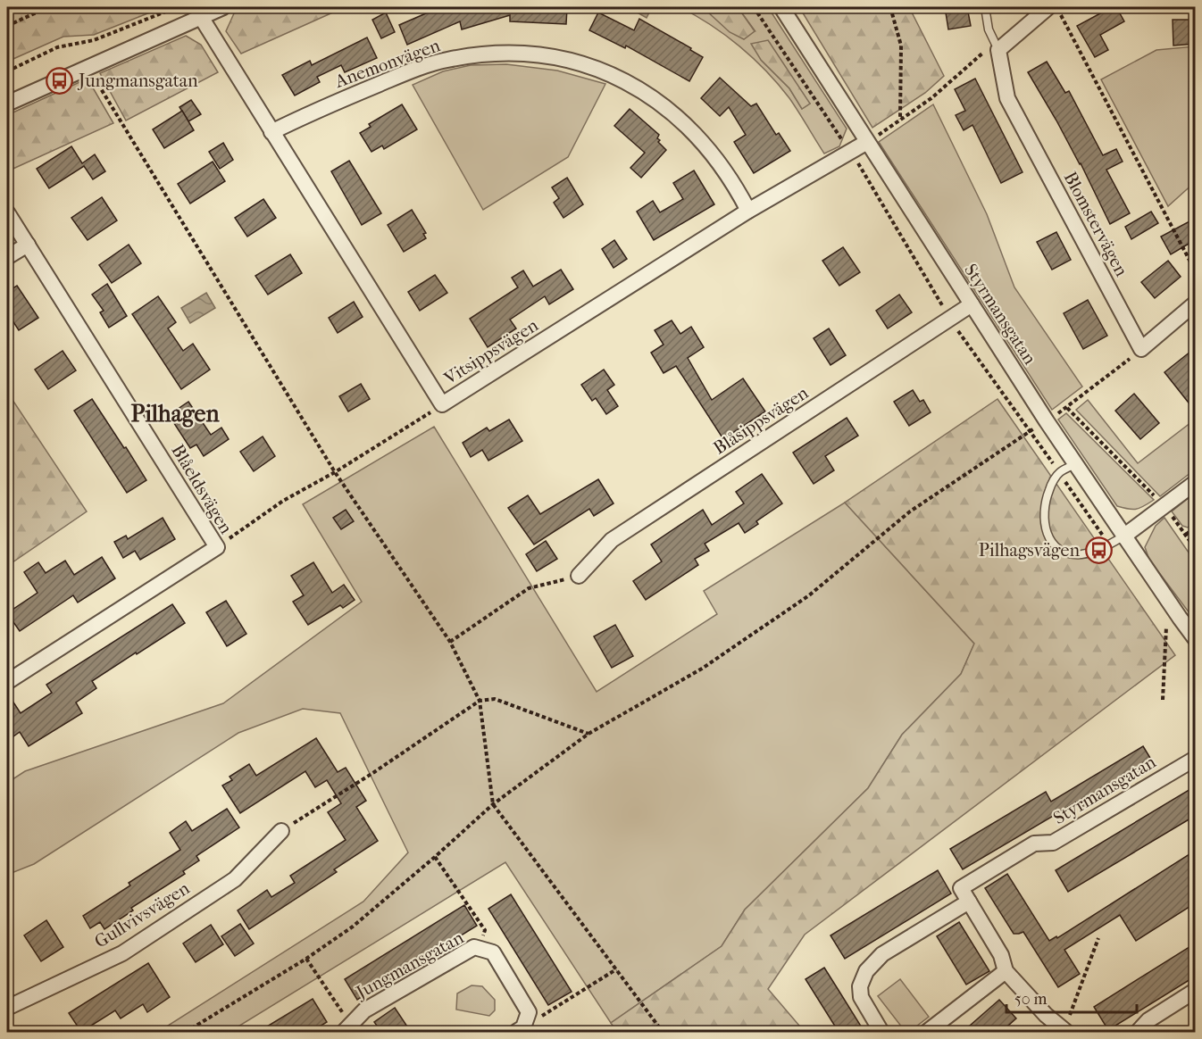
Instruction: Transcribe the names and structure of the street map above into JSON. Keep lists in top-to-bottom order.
{
  "streets": {
    "street": [
      "Anemonvägen",
      "Blomstervägen",
      "Styrmansgatan",
      "Vitsippsvägen",
      "Blåsippsvägen",
      "Blåeldsvägen",
      "Gullvivsvägen",
      "Jungmansgatan"
    ]
  },
  "crossings": [
    ["Anemonvägen", "Vitsippsvägen"],
    ["Styrmansgatan", "Vitsippsvägen"],
    ["Styrmansgatan", "Blåsippsvägen"]
  ],
  "districts": ["Pilhagen"],
  "places": {
    "bus stop": ["Jungmansgatan", "Pilhagsvägen"]
  },
  "scale_bar": "50 m"
}
